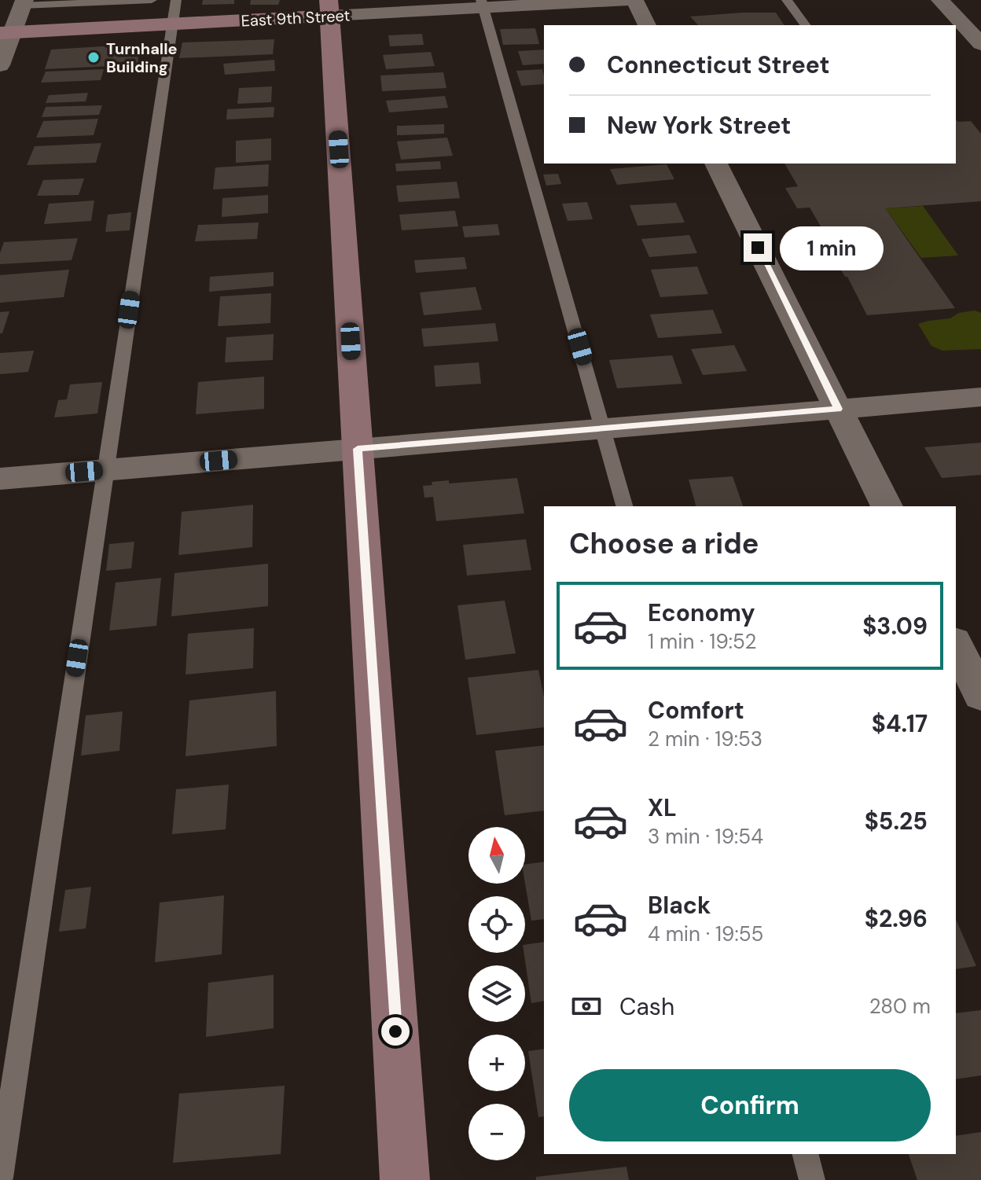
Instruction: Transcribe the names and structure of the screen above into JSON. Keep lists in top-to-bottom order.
{
  "streets": {
    "street": ["East 9th Street"]
  },
  "places": ["Turnhalle Building"],
  "north": "top",
  "page": {
    "banner": ["Connecticut Street", "New York Street"],
    "bubble": "1 min",
    "heading": "Choose a ride",
    "list": [
      {
        "name": "Economy",
        "note": "1 min · 19:52",
        "value": "$3.09"
      },
      {
        "name": "Comfort",
        "note": "2 min · 19:53",
        "value": "$4.17"
      },
      {
        "name": "XL",
        "note": "3 min · 19:54",
        "value": "$5.25"
      },
      {
        "name": "Black",
        "note": "4 min · 19:55",
        "value": "$2.96"
      }
    ],
    "map_buttons": ["+", "−"],
    "pay": ["Cash", "280 m"],
    "buttons": "Confirm"
  }
}
